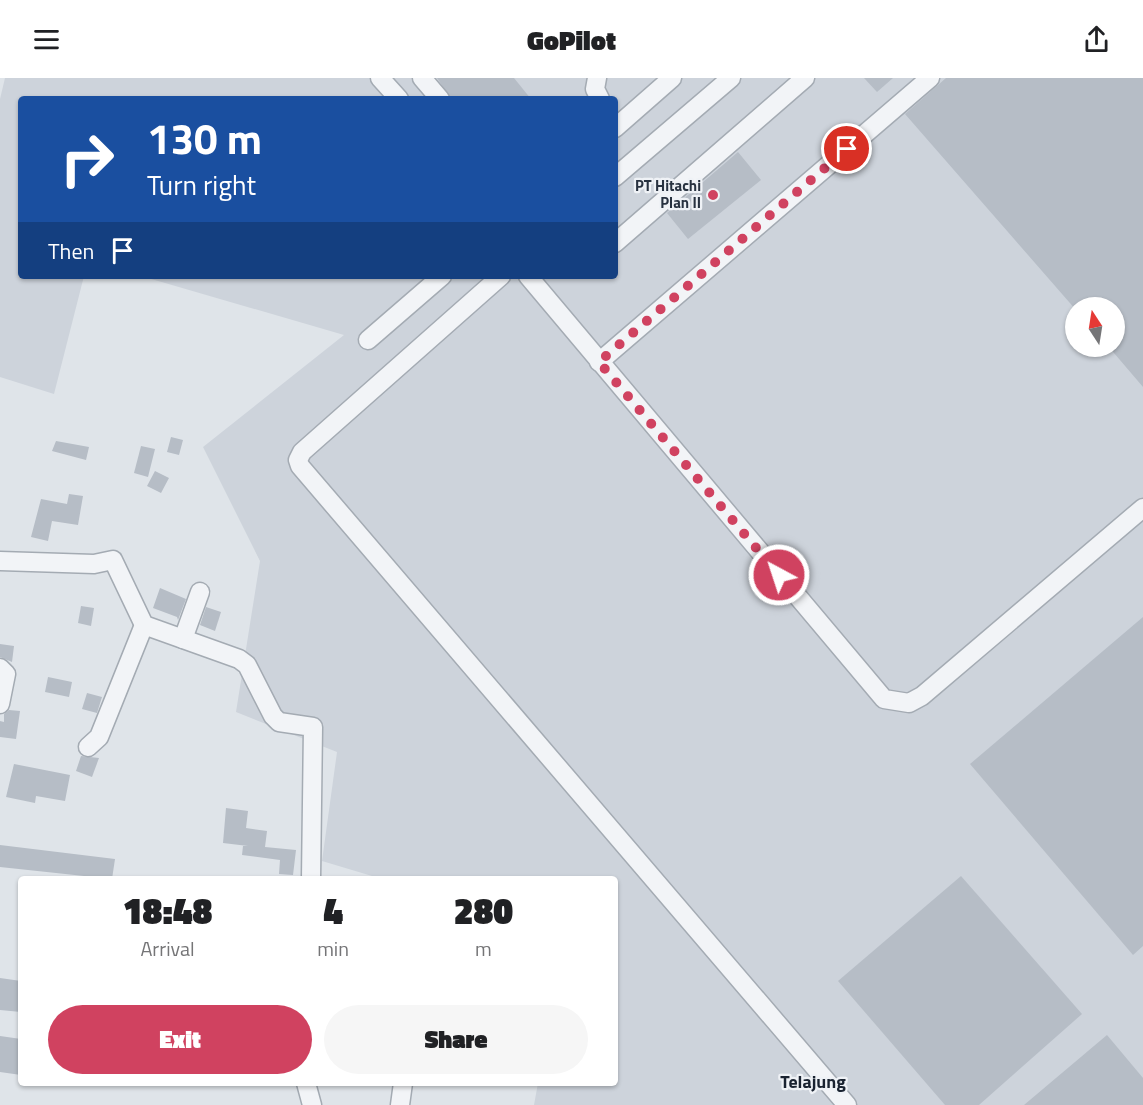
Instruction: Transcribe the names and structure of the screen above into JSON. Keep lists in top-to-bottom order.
{
  "districts": ["Telajung"],
  "places": ["PT Hitachi Plan II"],
  "north": "top",
  "page": {
    "header": "GoPilot",
    "turn": ["130 m", "Turn right"],
    "then": "Then",
    "eta": [
      "18:48",
      "Arrival",
      "4",
      "min",
      "280",
      "m"
    ],
    "buttons": ["Exit", "Share"]
  }
}
